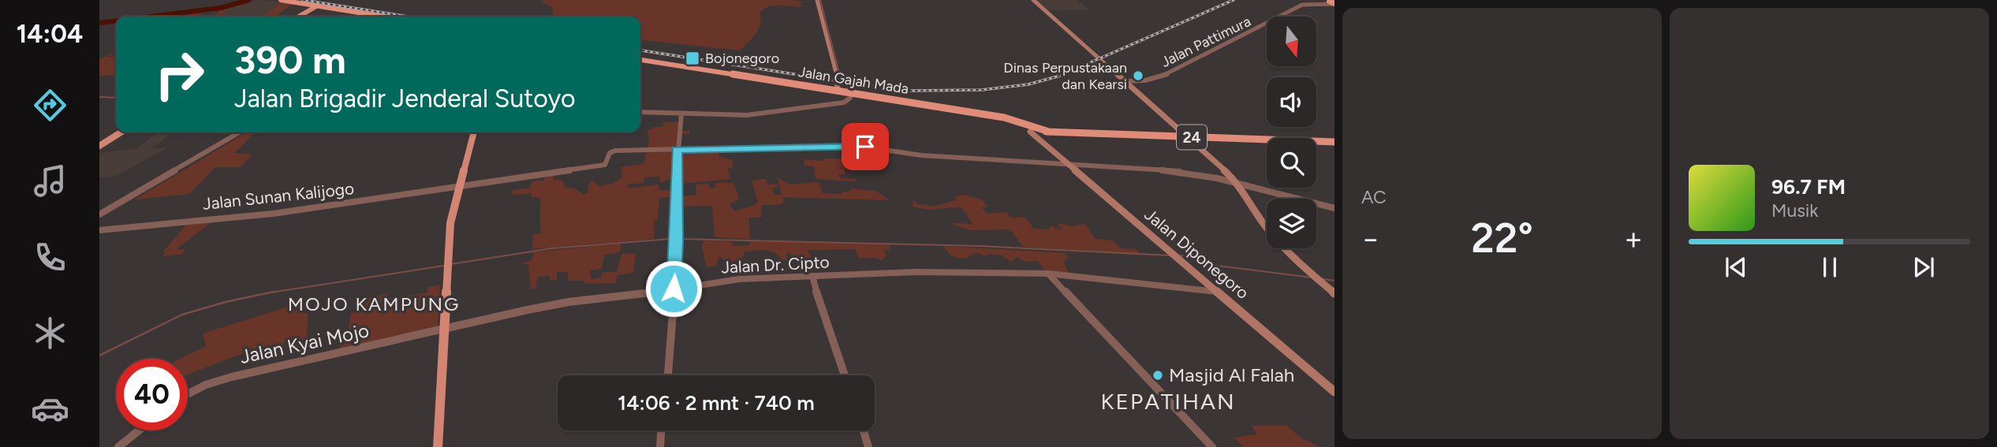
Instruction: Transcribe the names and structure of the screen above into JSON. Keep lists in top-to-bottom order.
{
  "streets": {
    "highway": ["Jalan Gajah Mada", "24"],
    "main road": ["Jalan Diponegoro"],
    "street": [
      "Jalan Pattimura",
      "Jalan Sunan Kalijogo",
      "Jalan Dr. Cipto",
      "Jalan Kyai Mojo"
    ]
  },
  "crossings": [
    ["Jalan Gajah Mada", "24"],
    ["Jalan Gajah Mada", "Jalan Diponegoro"],
    ["24", "Jalan Diponegoro"],
    ["Jalan Diponegoro", "Jalan Dr. Cipto"],
    ["Jalan Dr. Cipto", "Jalan Kyai Mojo"]
  ],
  "districts": ["MOJO KAMPUNG", "KEPATIHAN"],
  "places": {
    "transit": ["Bojonegoro"],
    "other": ["Dinas Perpustakaan dan Kearsi", "Masjid Al Falah"]
  },
  "north": "bottom",
  "page": {
    "tabs": "14:04",
    "tile": "AC",
    "turn": ["390 m", "Jalan Brigadir Jenderal Sutoyo"],
    "song": ["96.7 FM", "Musik"],
    "heat": ["−", "22°", "+"],
    "limit": "40",
    "trip": "14:06 · 2 mnt · 740 m"
  }
}
